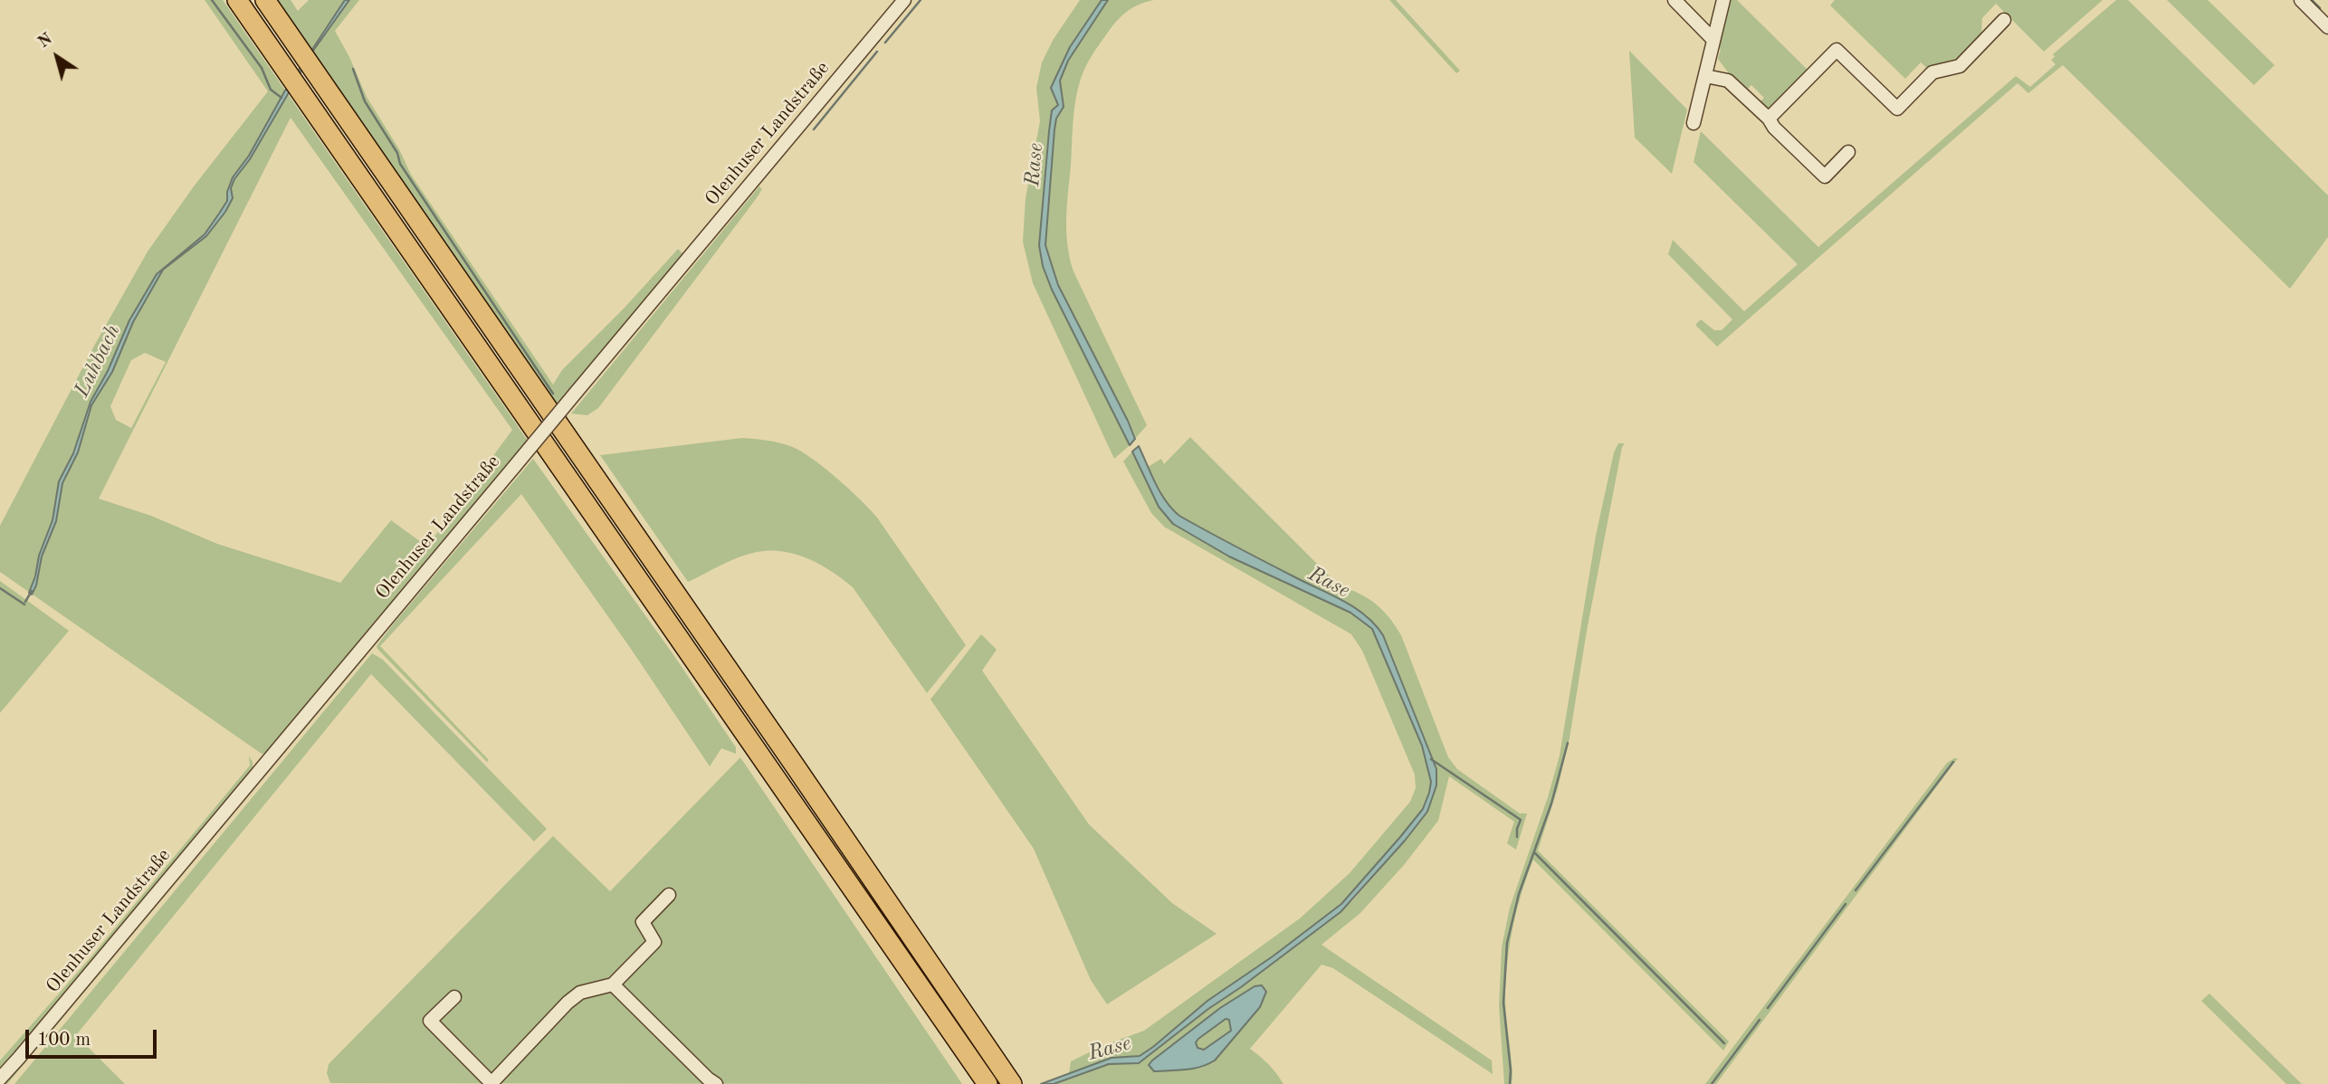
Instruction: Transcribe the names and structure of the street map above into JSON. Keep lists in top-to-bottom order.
{
  "streets": {
    "street": ["Olenhuser Landstraße"]
  },
  "water": ["Rase", "Luhbach"],
  "scale_bar": "100 m",
  "north": "top left"
}
